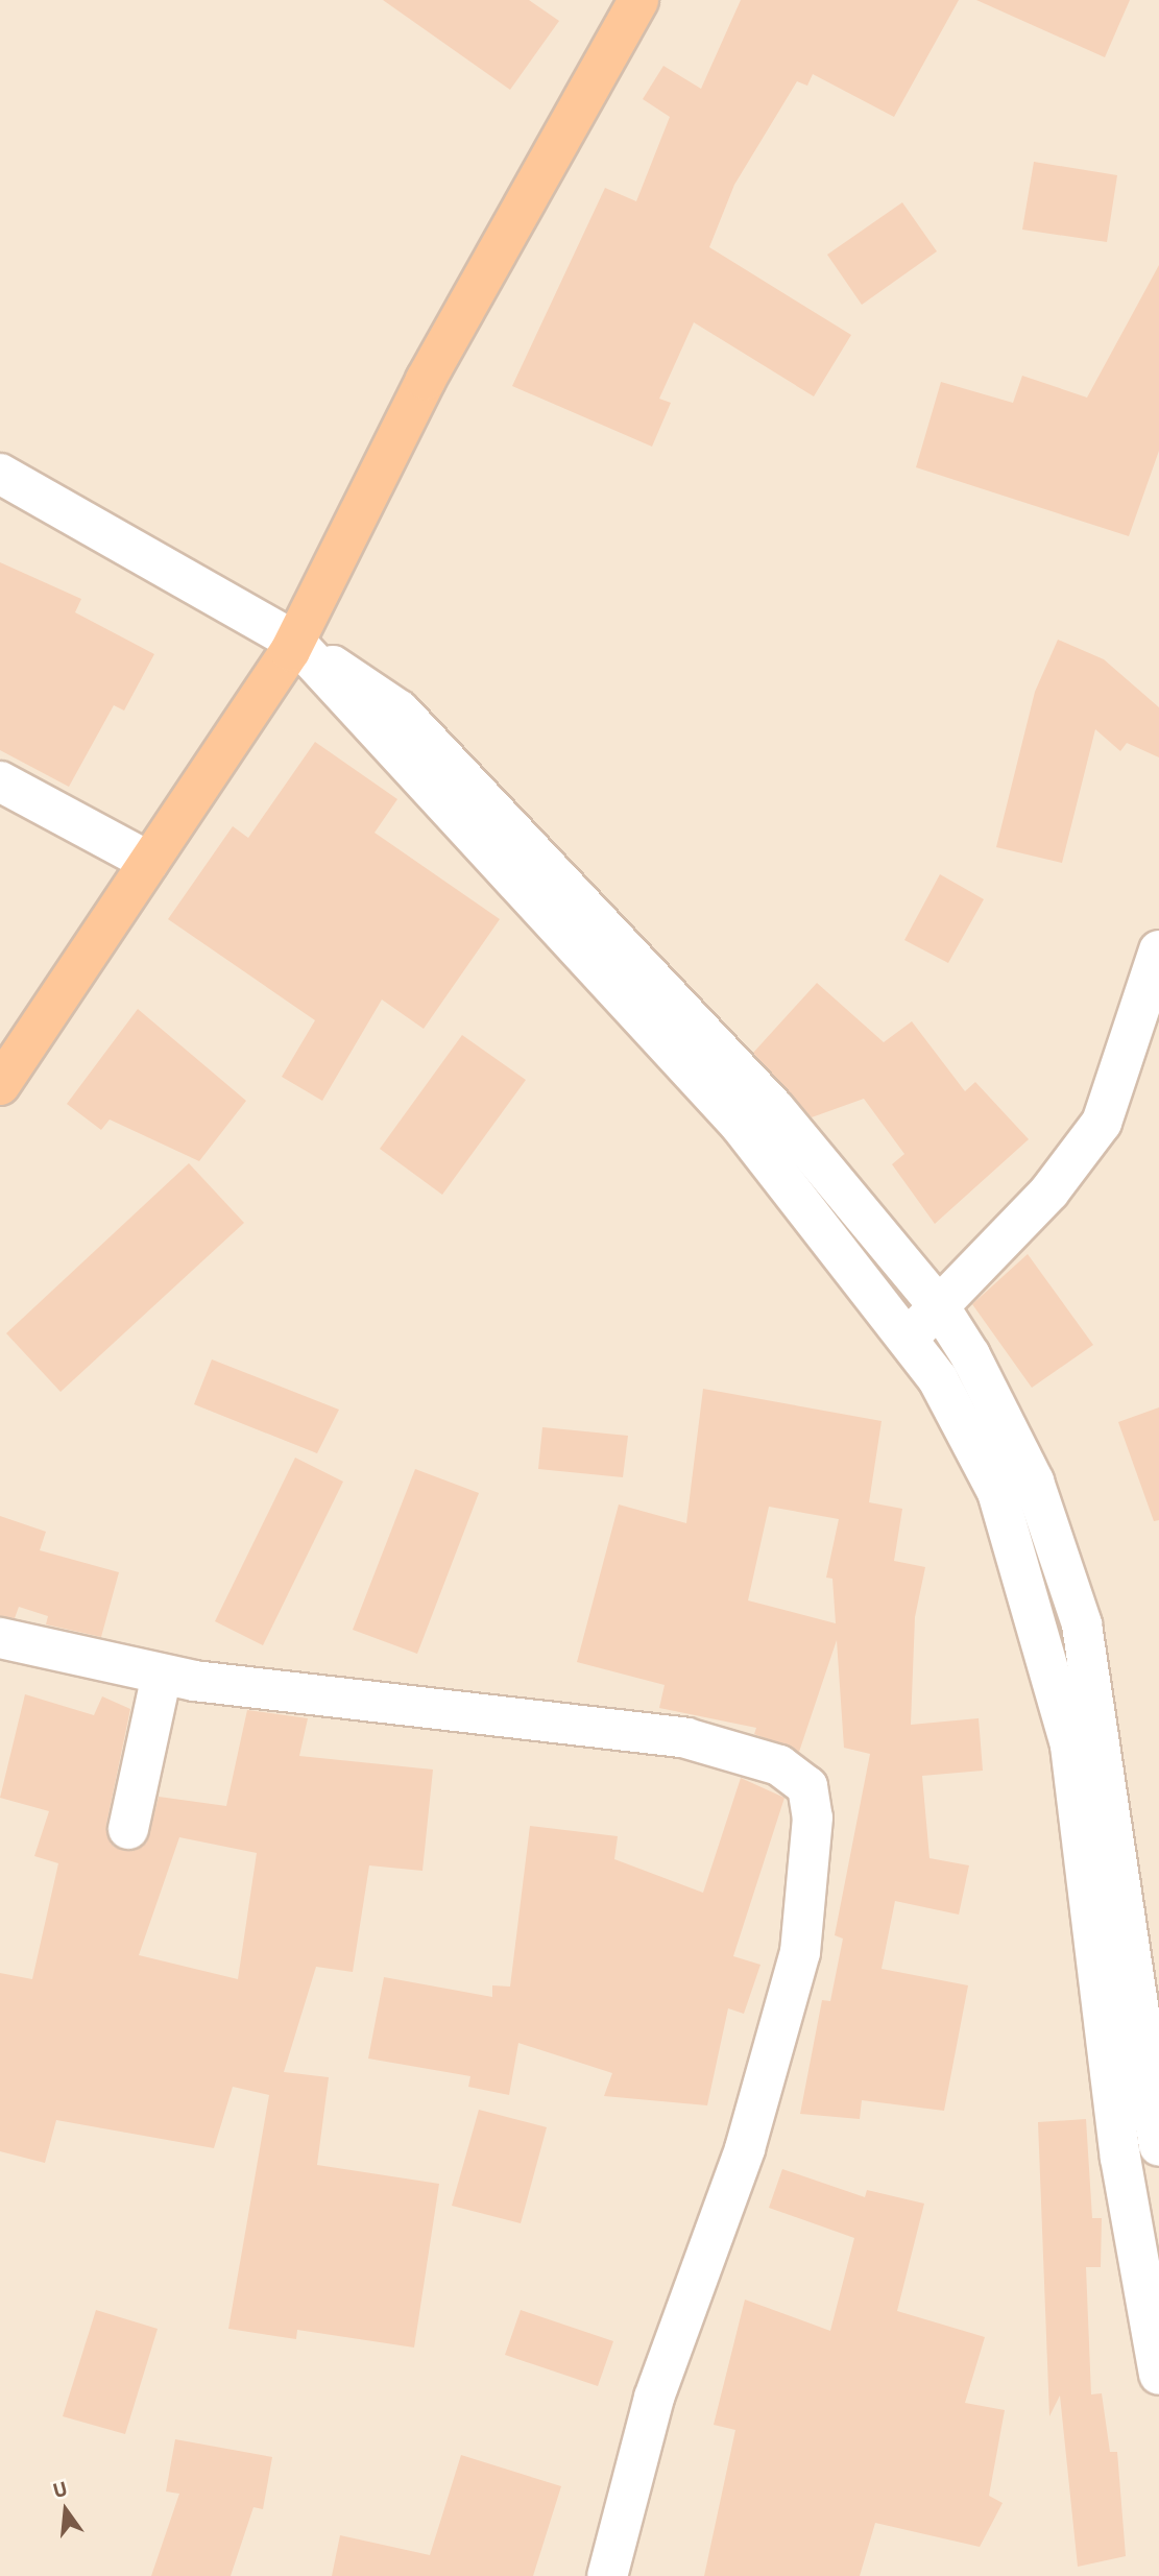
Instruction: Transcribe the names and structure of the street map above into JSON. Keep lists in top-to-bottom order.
{
  "north": "top"
}
